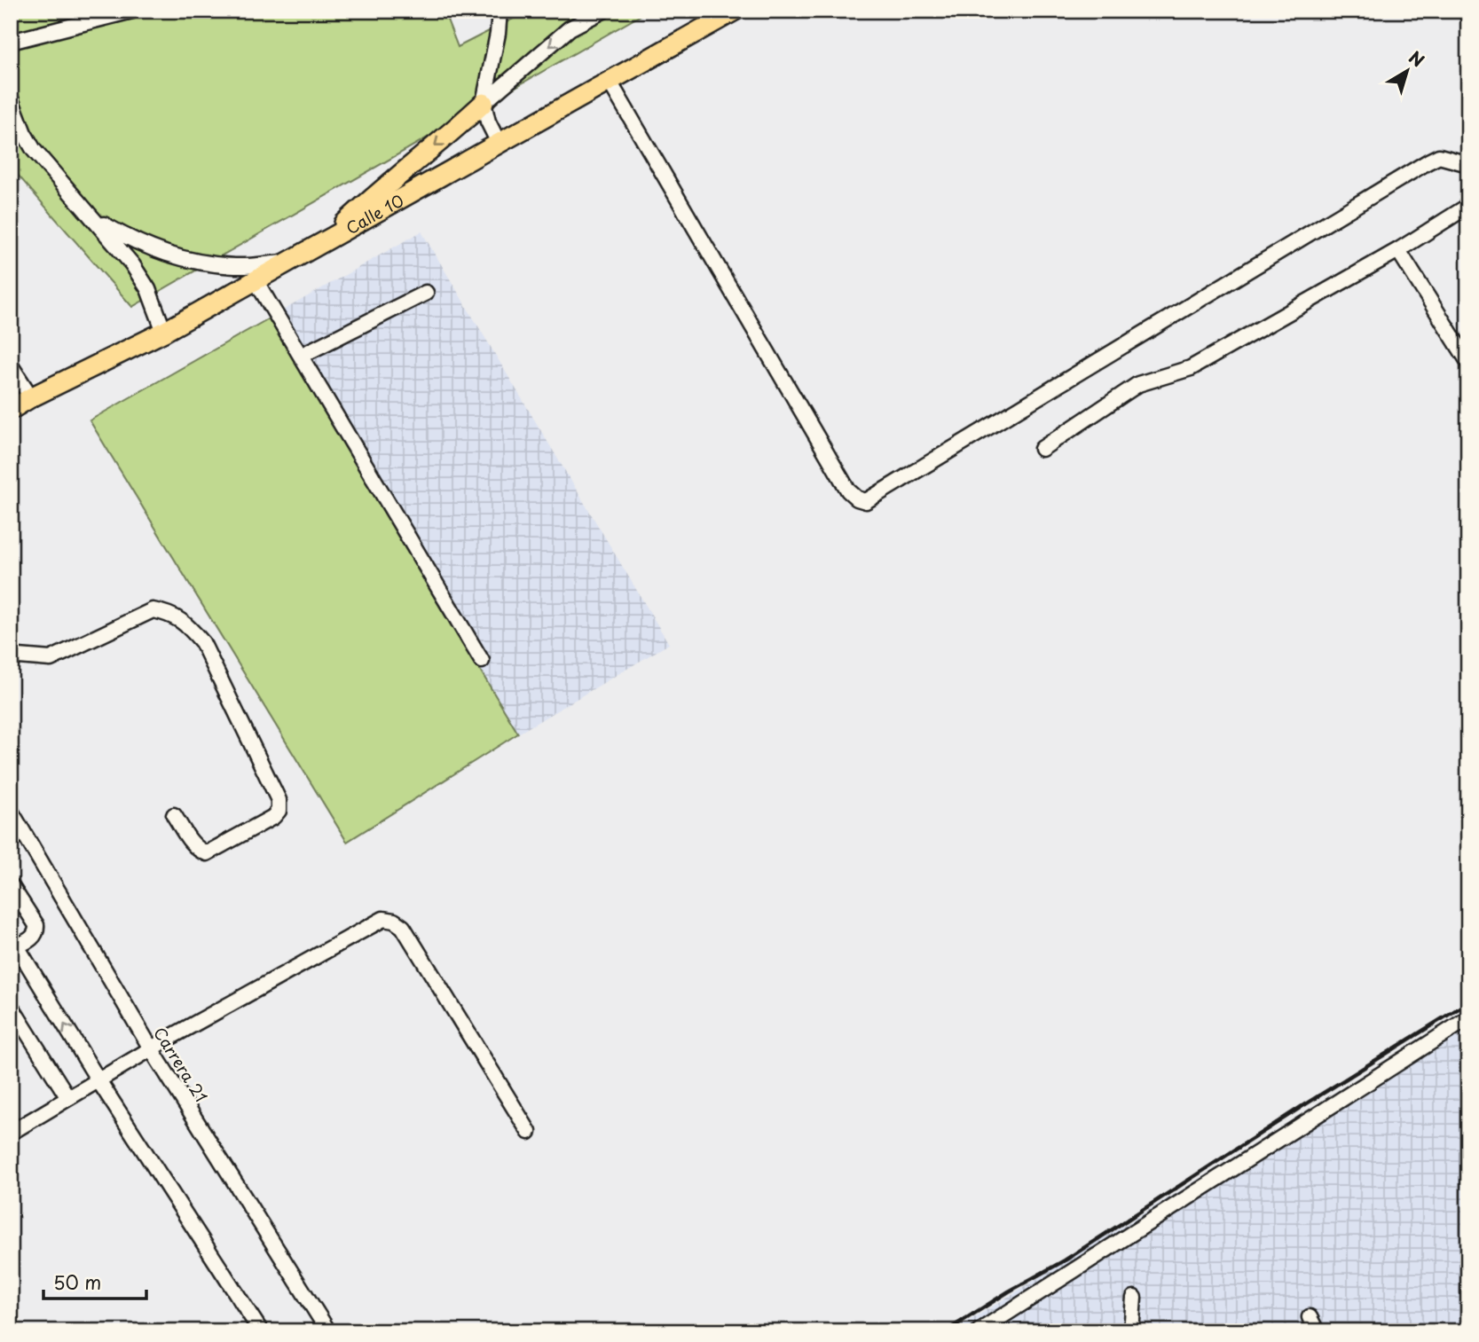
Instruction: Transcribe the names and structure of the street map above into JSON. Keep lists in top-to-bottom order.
{
  "streets": {
    "main road": ["Calle 10"],
    "street": ["Carrera 21"]
  },
  "scale_bar": "50 m",
  "north": "top right"
}
